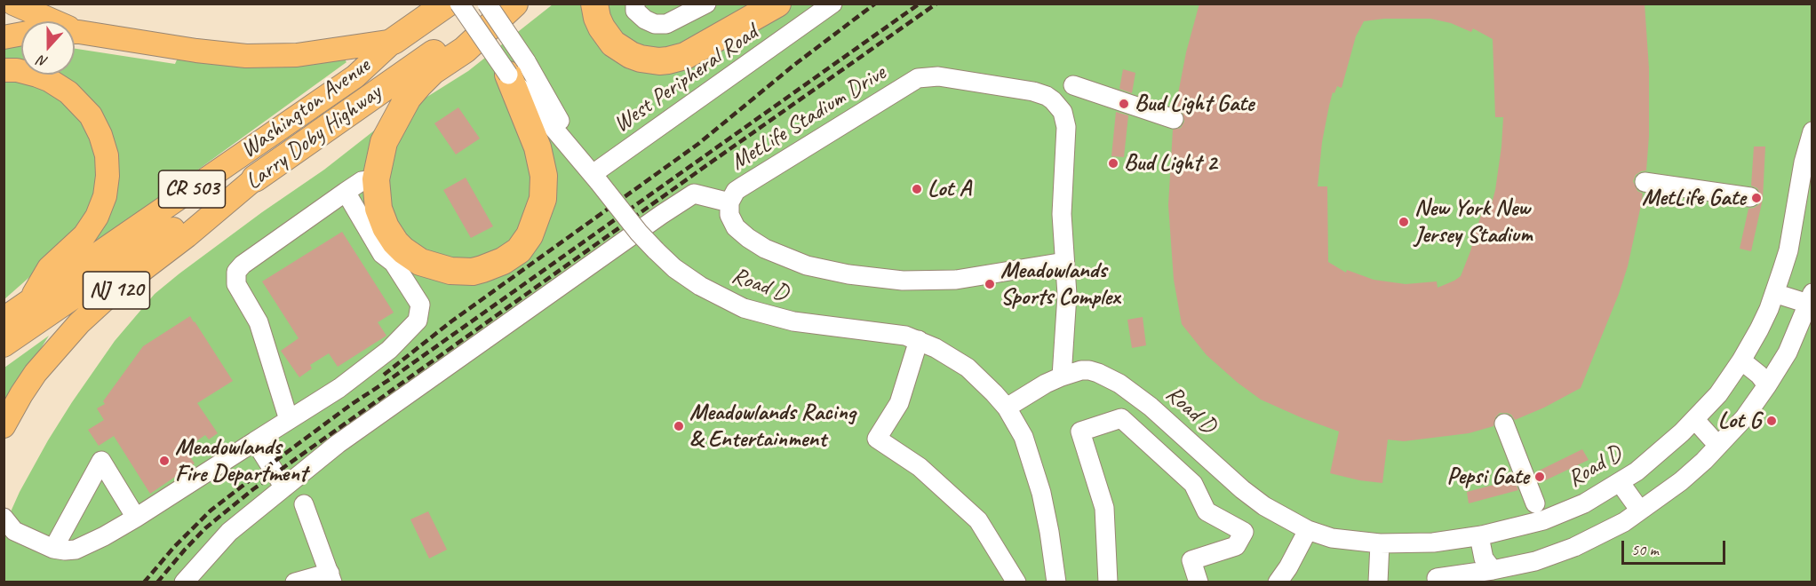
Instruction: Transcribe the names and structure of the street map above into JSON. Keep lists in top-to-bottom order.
{
  "streets": {
    "highway": ["Larry Doby Highway", "NJ 120"],
    "main road": ["Washington Avenue", "CR 503"],
    "street": ["West Peripheral Road", "MetLife Stadium Drive", "Road D"]
  },
  "crossings": [
    ["West Peripheral Road", "Road D"],
    ["Washington Avenue", "Larry Doby Highway"],
    ["MetLife Stadium Drive", "Road D"]
  ],
  "places": [
    "Bud Light Gate",
    "Bud Light 2",
    "Lot A",
    "MetLife Gate",
    "New York New Jersey Stadium",
    "Meadowlands Sports Complex",
    "Lot G",
    "Meadowlands Racing & Entertainment",
    "Meadowlands Fire Department",
    "Pepsi Gate"
  ],
  "scale_bar": "50 m",
  "north": "bottom"
}
